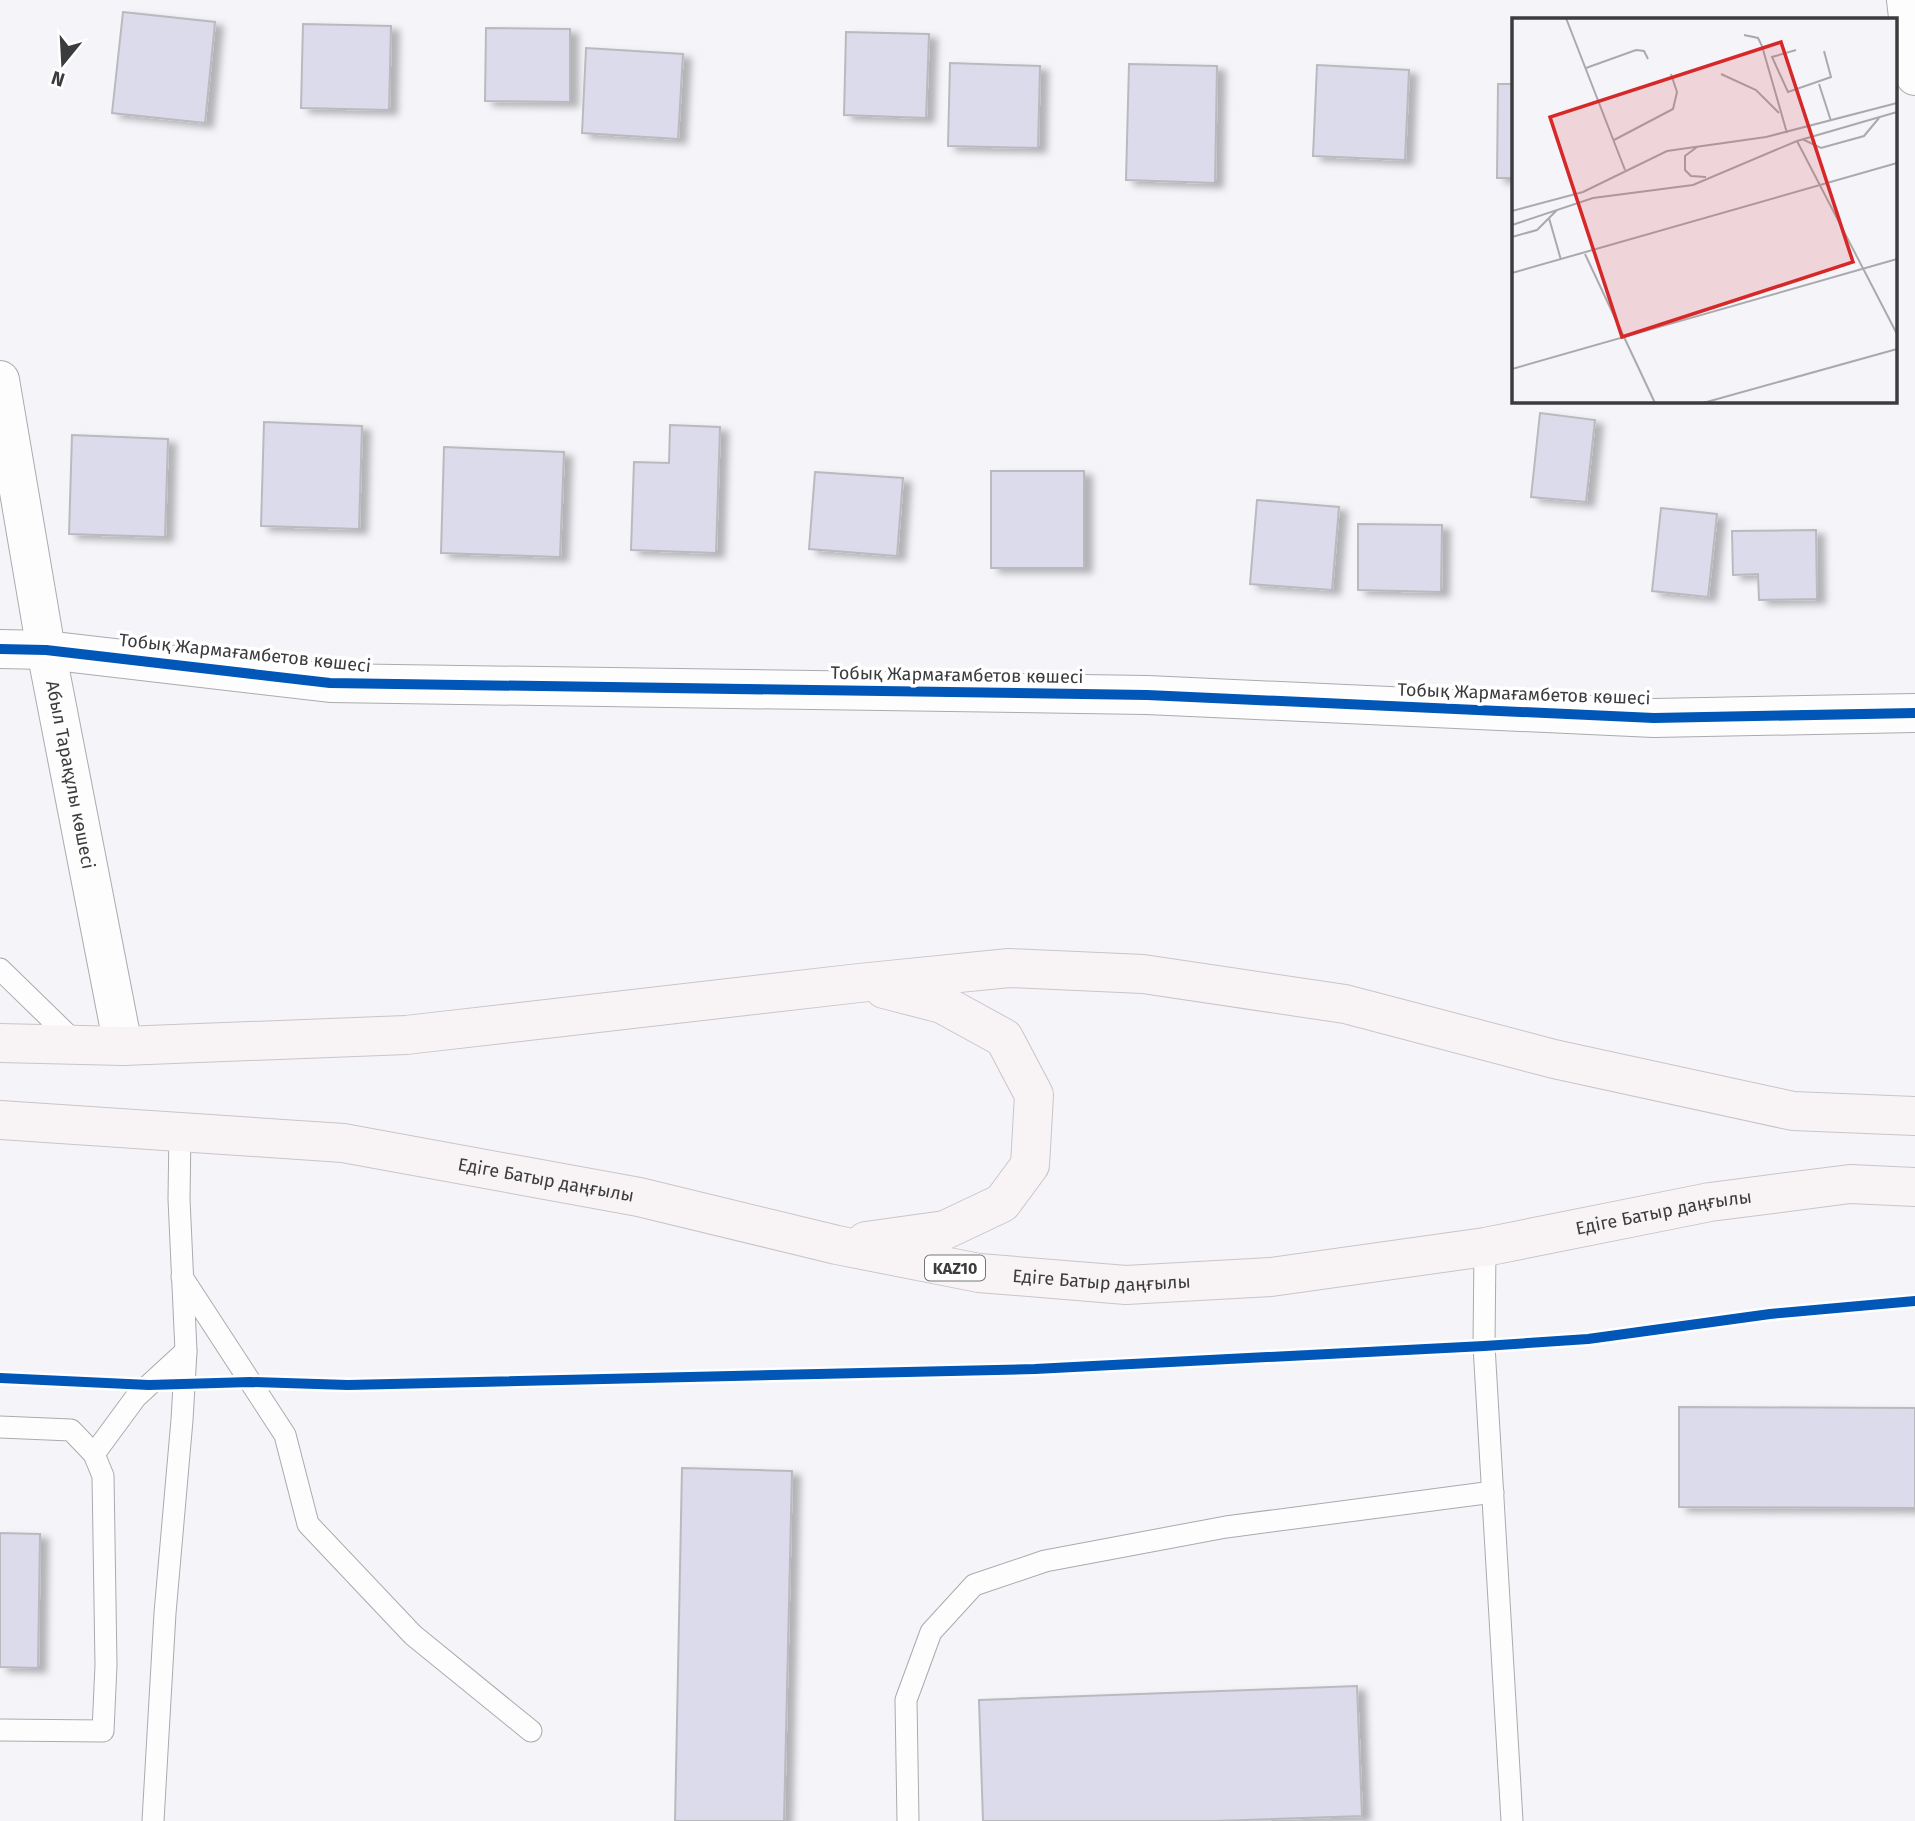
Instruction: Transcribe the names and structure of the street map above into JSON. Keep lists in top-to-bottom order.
{
  "streets": {
    "main road": ["Едіге Батыр даңғылы", "KAZ10"],
    "street": ["Тобық Жармағамбетов көшесі", "Абыл Тарақұлы көшесі"]
  },
  "crossings": [
    ["Тобық Жармағамбетов көшесі", "Абыл Тарақұлы көшесі"]
  ],
  "north": "bottom"
}
